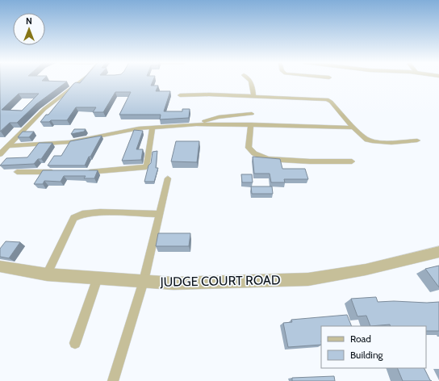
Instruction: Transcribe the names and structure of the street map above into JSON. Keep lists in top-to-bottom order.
{
  "streets": {
    "street": ["JUDGE COURT ROAD"]
  },
  "legend": ["Road", "Building"],
  "north": "top"
}
